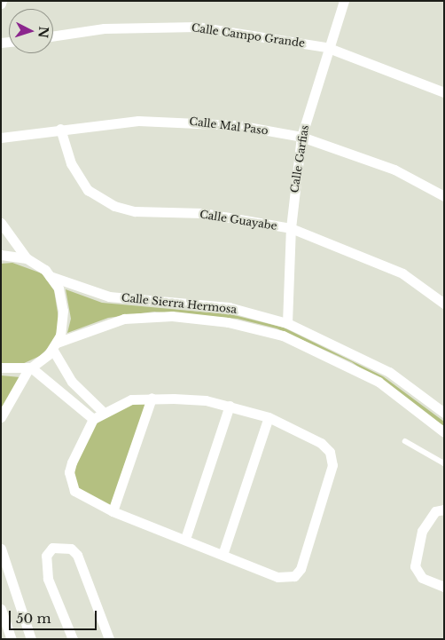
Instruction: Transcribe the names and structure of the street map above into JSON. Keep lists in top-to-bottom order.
{
  "streets": {
    "street": [
      "Calle Campo Grande",
      "Calle Mal Paso",
      "Calle Garfias",
      "Calle Guayabe",
      "Calle Sierra Hermosa"
    ]
  },
  "crossings": [
    ["Calle Campo Grande", "Calle Garfias"],
    ["Calle Mal Paso", "Calle Garfias"],
    ["Calle Mal Paso", "Calle Guayabe"],
    ["Calle Garfias", "Calle Guayabe"],
    ["Calle Garfias", "Calle Sierra Hermosa"]
  ],
  "scale_bar": "50 m",
  "north": "right"
}
